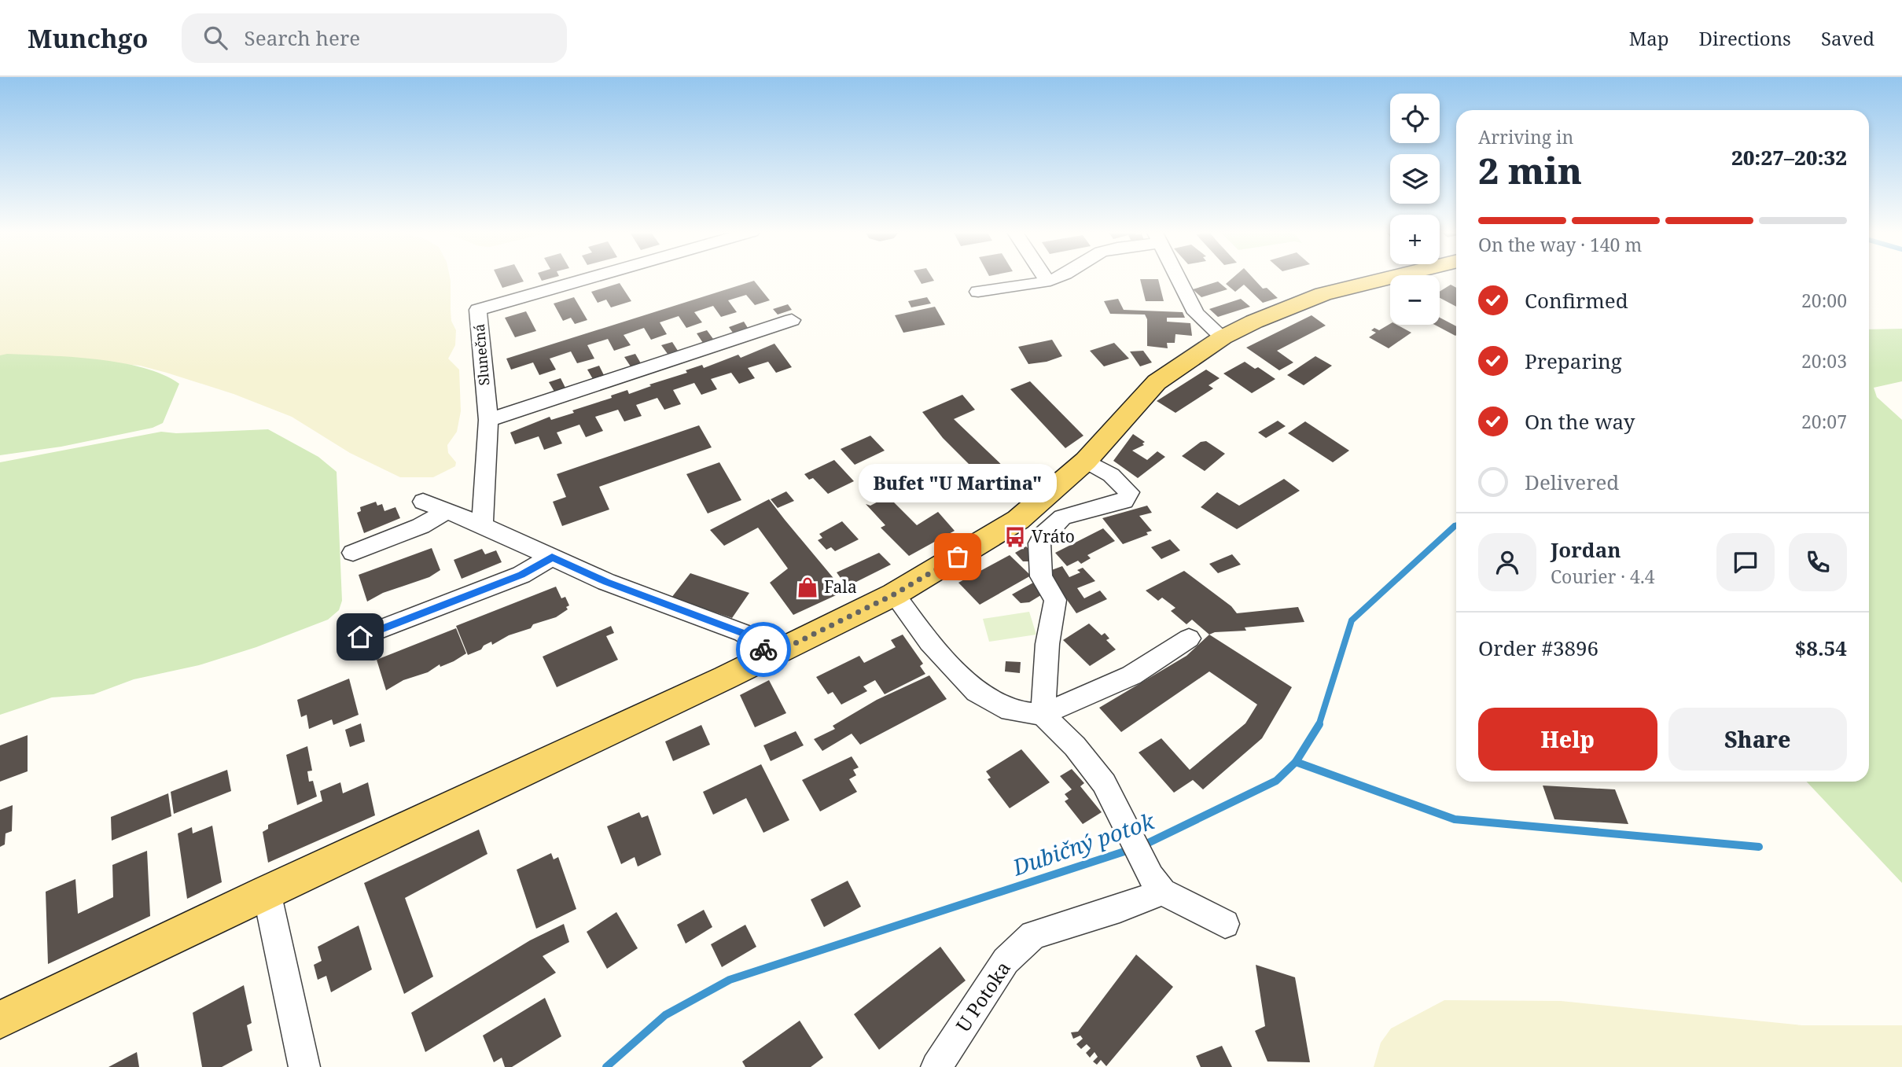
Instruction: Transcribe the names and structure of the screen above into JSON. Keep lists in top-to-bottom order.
{
  "streets": {
    "street": ["Slunečná", "U Potoka"]
  },
  "water": ["Dubičný potok"],
  "places": {
    "bus stop": ["Vráto"],
    "other": ["Bufet \"U Martina\""],
    "shop": ["Fala"]
  },
  "page": {
    "header": "Munchgo",
    "search": "Search here",
    "nav": ["Map", "Directions", "Saved"],
    "map_buttons": ["+", "−"],
    "heading": ["2 min", "Arriving in", "20:27–20:32"],
    "panel": [
      "Jordan",
      "Courier · 4.4",
      "Order #3896",
      "$8.54"
    ],
    "bar": "On the way · 140 m",
    "list": [
      ["Confirmed", "20:00"],
      ["Preparing", "20:03"],
      ["On the way", "20:07"],
      "Delivered"
    ],
    "bubble": "Bufet \"U Martina\"",
    "buttons": ["Help", "Share"]
  }
}
